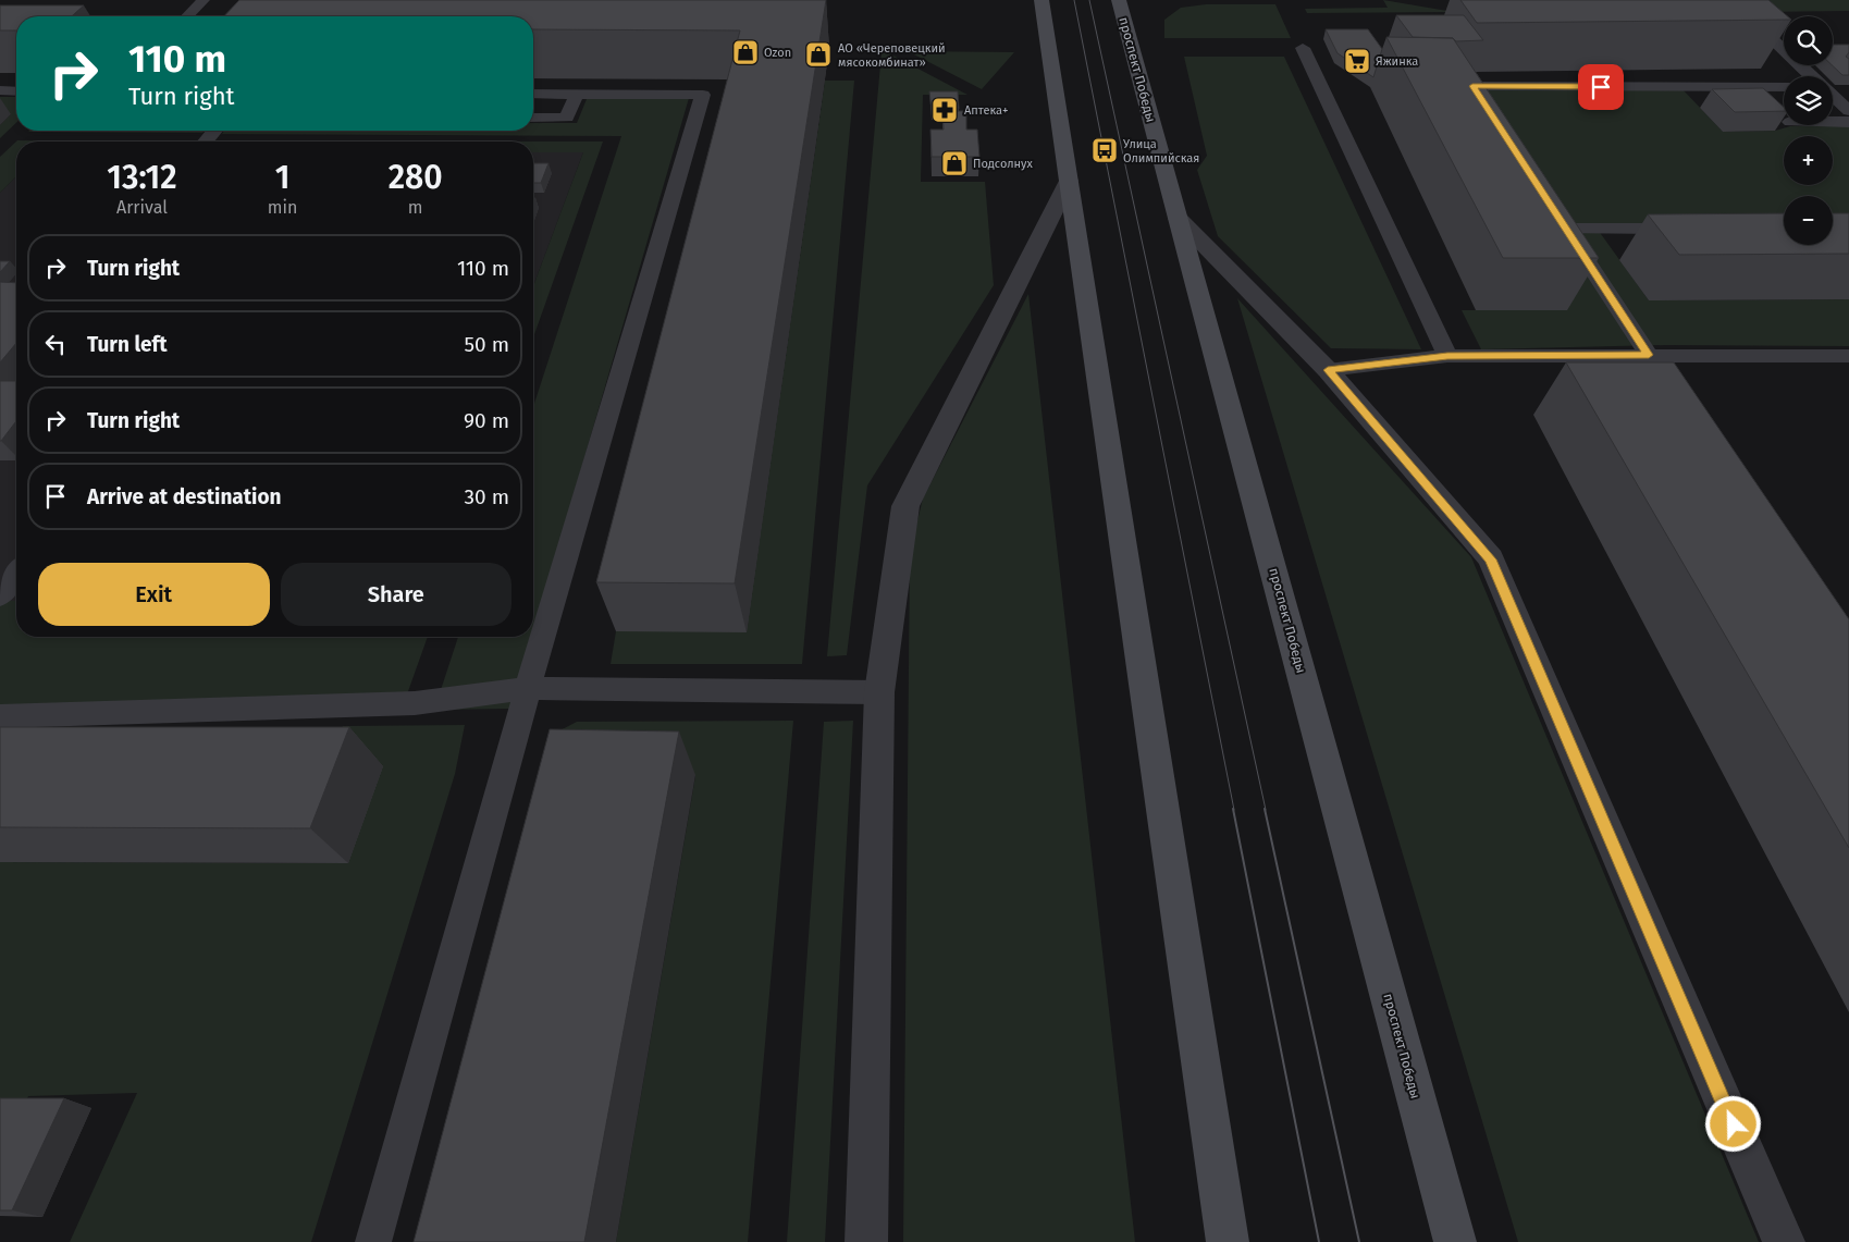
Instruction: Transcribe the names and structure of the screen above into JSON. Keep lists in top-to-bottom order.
{
  "streets": {
    "main road": ["проспект Победы"]
  },
  "places": {
    "shop": ["Ozon", "АО «Череповецкий мясокомбинат»", "Подсолнух"],
    "supermarket": ["Яжинка"],
    "pharmacy": ["Аптека+"],
    "bus stop": ["Улица Олимпийская"]
  },
  "page": {
    "map_buttons": ["+", "−"],
    "turn": ["110 m", "Turn right"],
    "eta": [
      "13:12",
      "Arrival",
      "1",
      "min",
      "280",
      "m"
    ],
    "list": [
      {
        "name": "Turn right",
        "value": "110 m"
      },
      {
        "name": "Turn left",
        "value": "50 m"
      },
      {
        "name": "Turn right",
        "value": "90 m"
      },
      {
        "name": "Arrive at destination",
        "value": "30 m"
      }
    ],
    "buttons": ["Exit", "Share"]
  }
}
